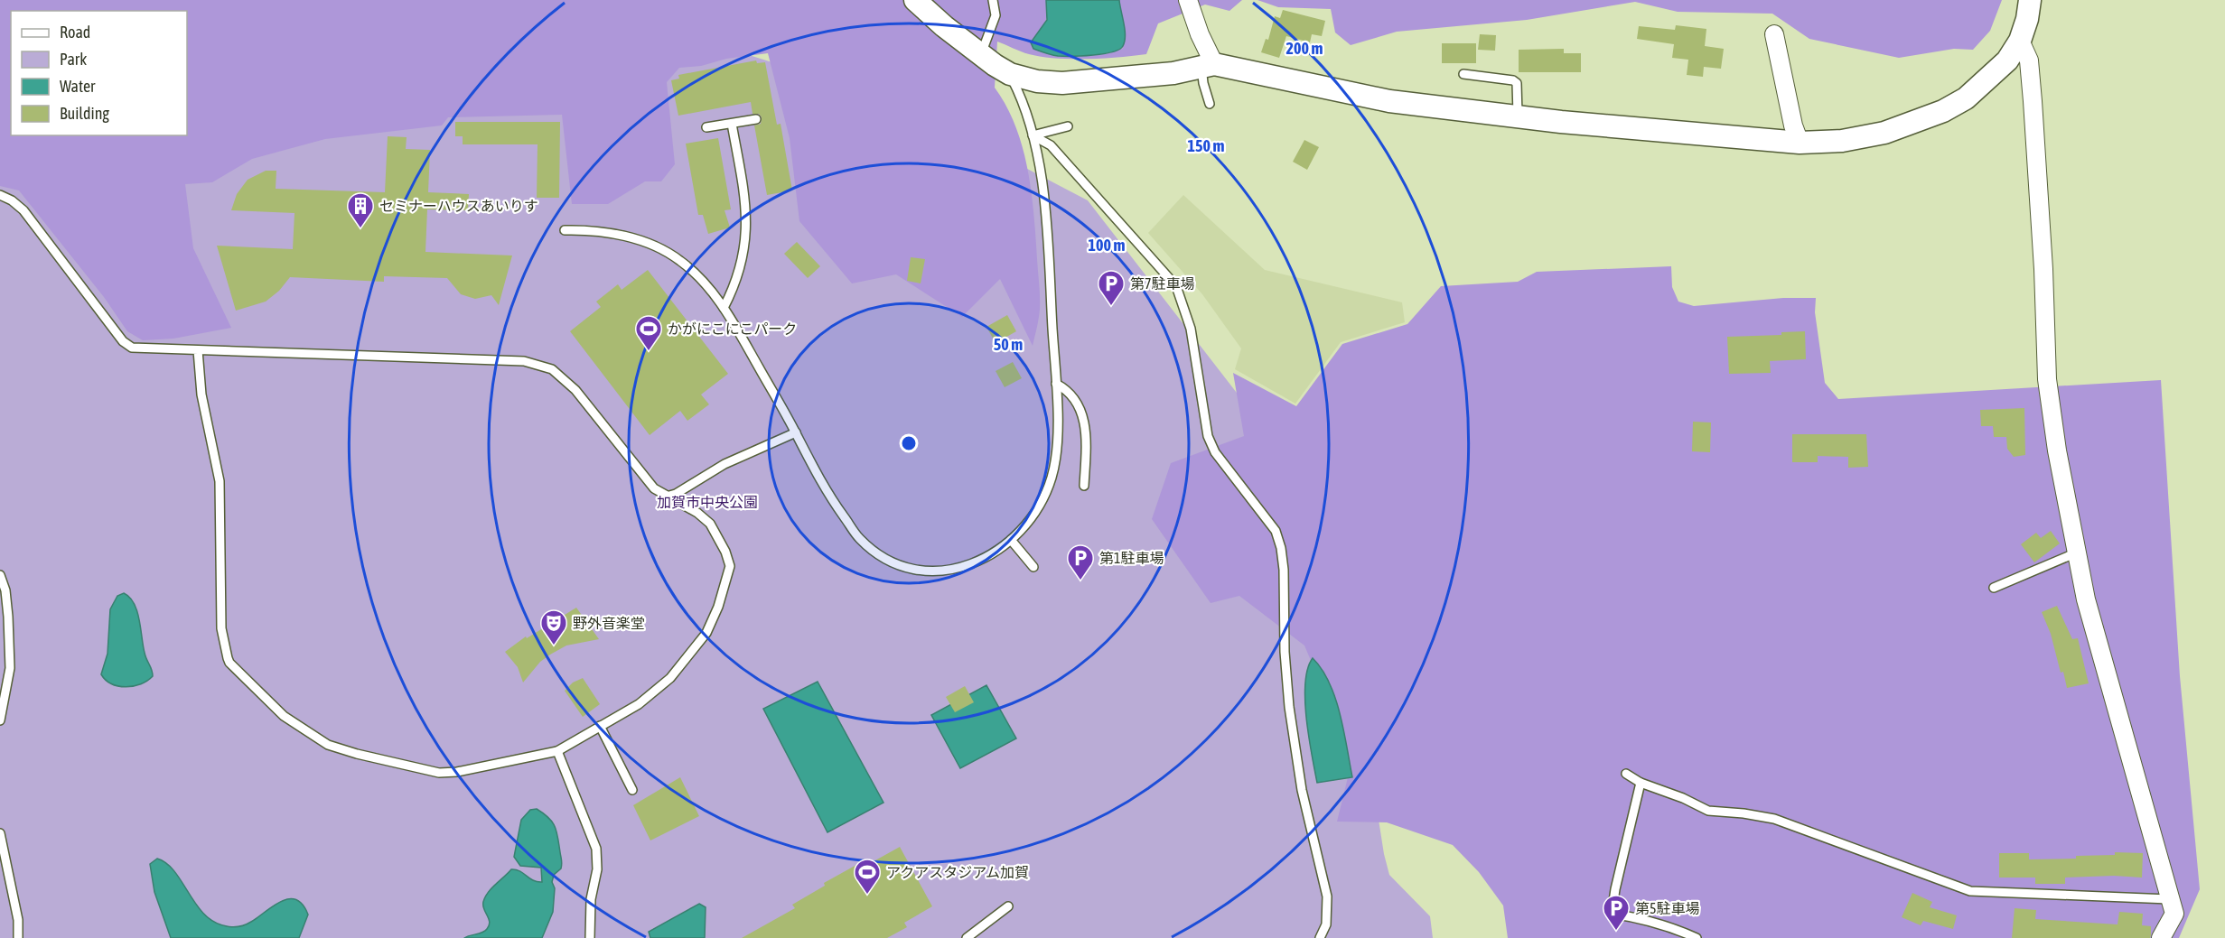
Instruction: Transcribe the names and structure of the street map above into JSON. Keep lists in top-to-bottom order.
{
  "parks": ["加賀市中央公園"],
  "places": {
    "building": ["セミナーハウスあいりす"],
    "parking": ["第7駐車場", "第1駐車場", "第5駐車場"],
    "sports": ["かがにこにこパーク", "アクアスタジアム加賀"],
    "theatre": ["野外音楽堂"]
  },
  "legend": [
    "Road",
    "Park",
    "Water",
    "Building"
  ],
  "rings": [
    "200 m",
    "150 m",
    "100 m",
    "50 m"
  ]
}
